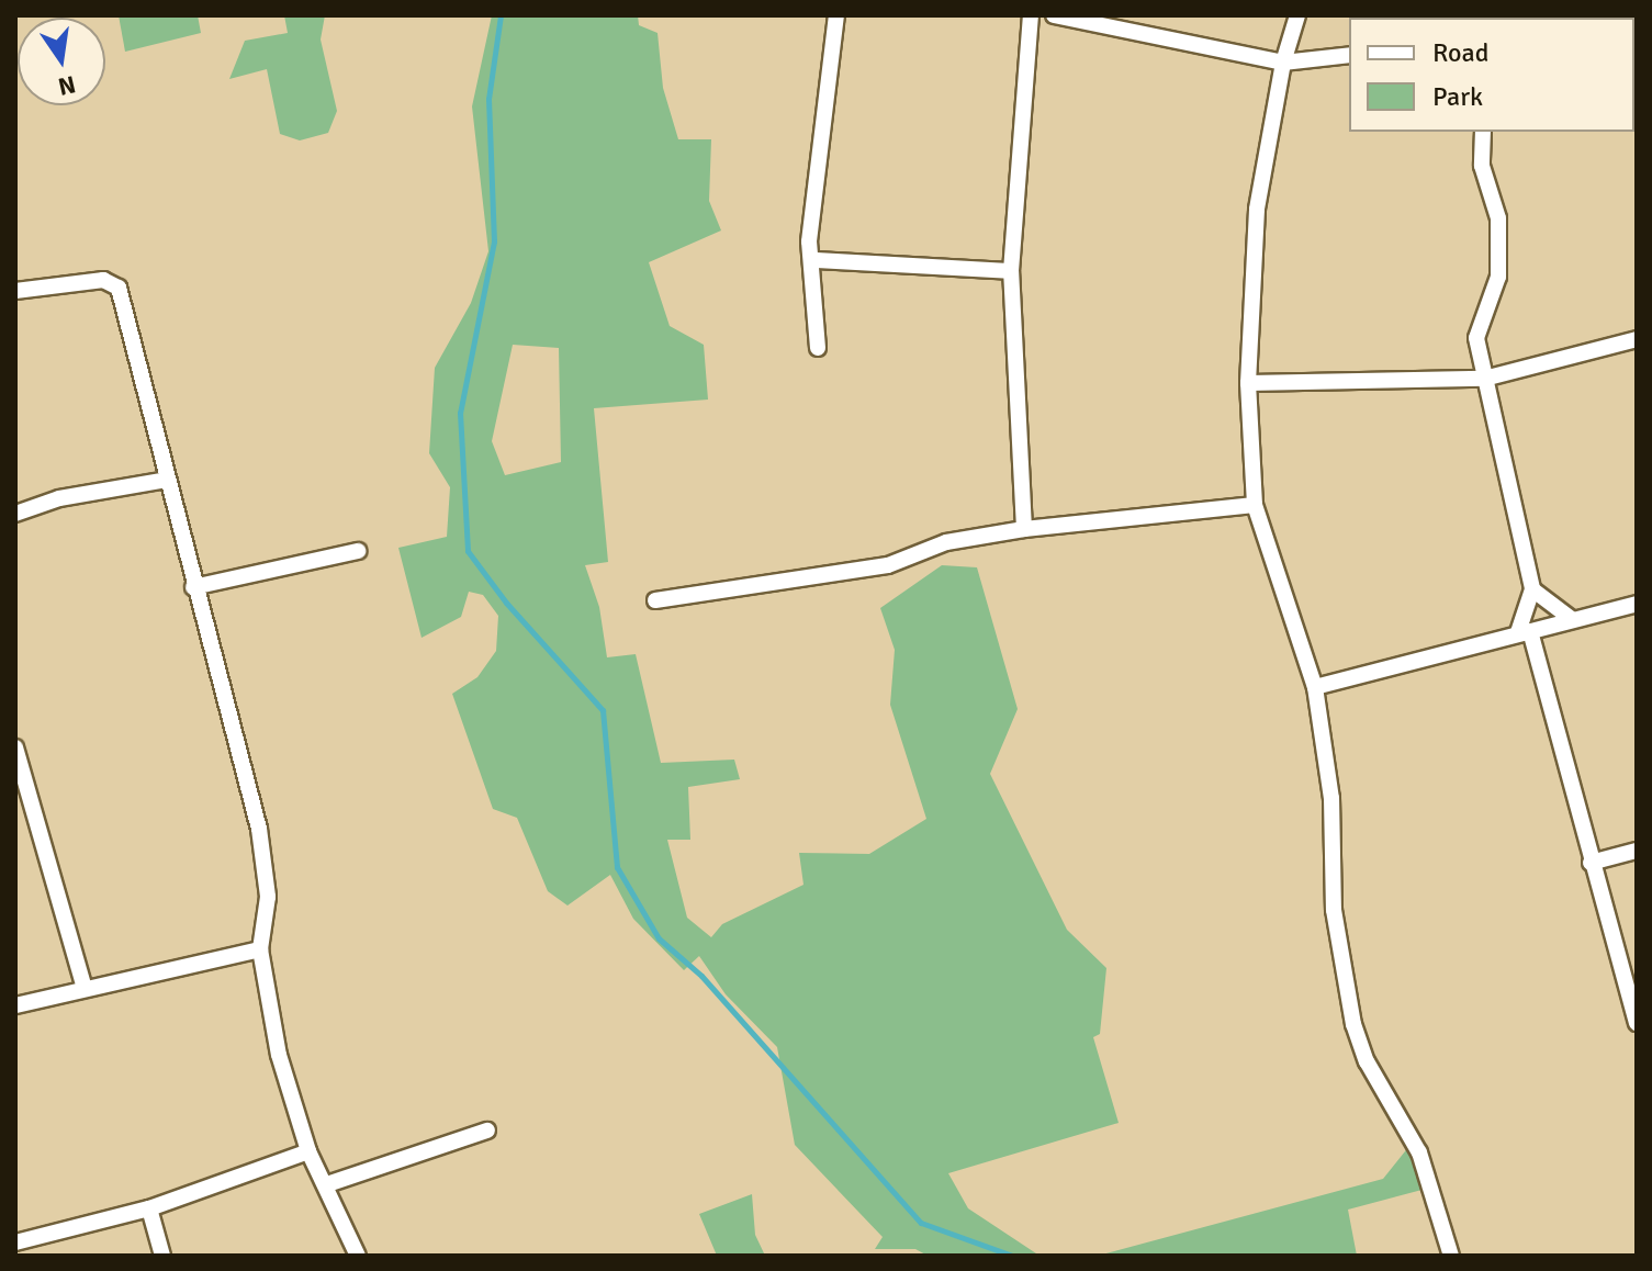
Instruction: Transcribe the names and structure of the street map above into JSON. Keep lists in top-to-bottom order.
{
  "legend": ["Road", "Park"],
  "north": "bottom"
}
